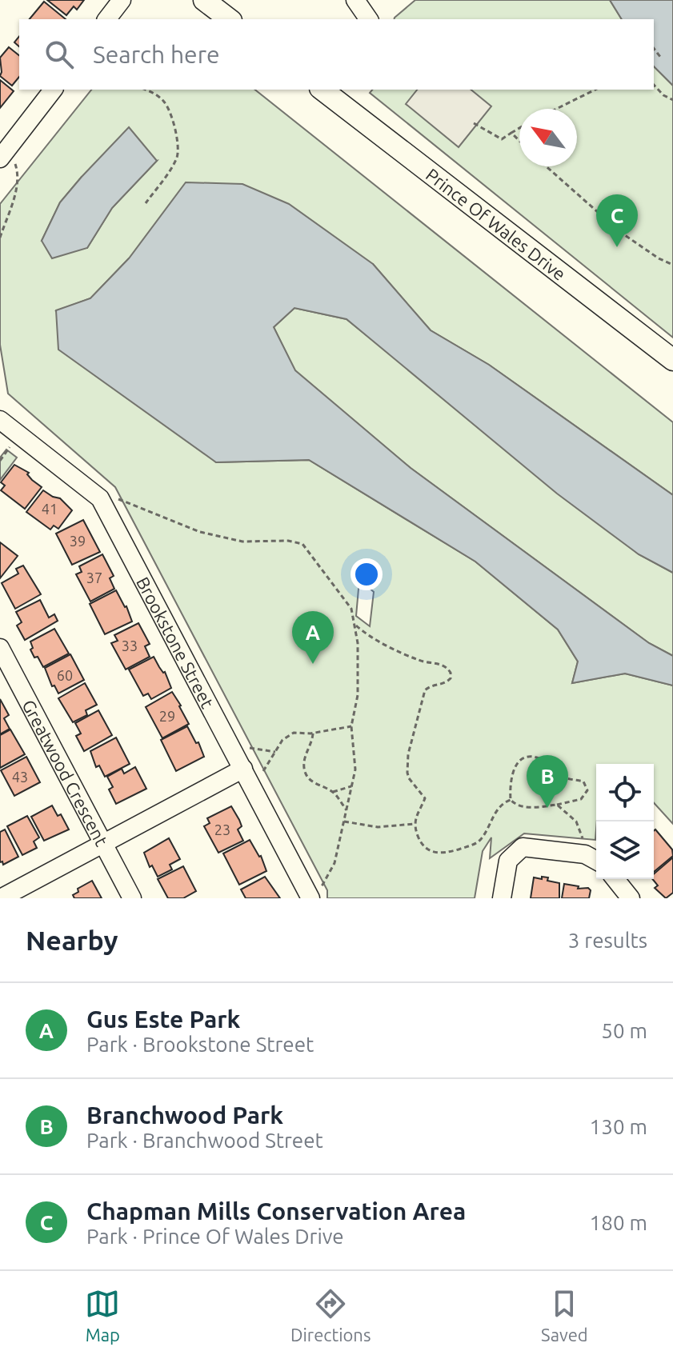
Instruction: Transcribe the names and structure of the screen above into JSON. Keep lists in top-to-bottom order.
{
  "streets": {
    "main road": ["Prince Of Wales Drive"],
    "street": ["Brookstone Street", "Greatwood Crescent"]
  },
  "house_numbers": [
    "41",
    "39",
    "37",
    "33",
    "60",
    "29",
    "43",
    "23"
  ],
  "north": "top left",
  "page": {
    "search": "Search here",
    "pins": ["C", "A", "B"],
    "heading": ["Nearby", "3 results"],
    "list": [
      {
        "mark": "A",
        "name": "Gus Este Park",
        "note": "Park · Brookstone Street",
        "value": "50 m"
      },
      {
        "mark": "B",
        "name": "Branchwood Park",
        "note": "Park · Branchwood Street",
        "value": "130 m"
      },
      {
        "mark": "C",
        "name": "Chapman Mills Conservation Area",
        "note": "Park · Prince Of Wales Drive",
        "value": "180 m"
      }
    ],
    "nav": ["Map", "Directions", "Saved"]
  }
}
